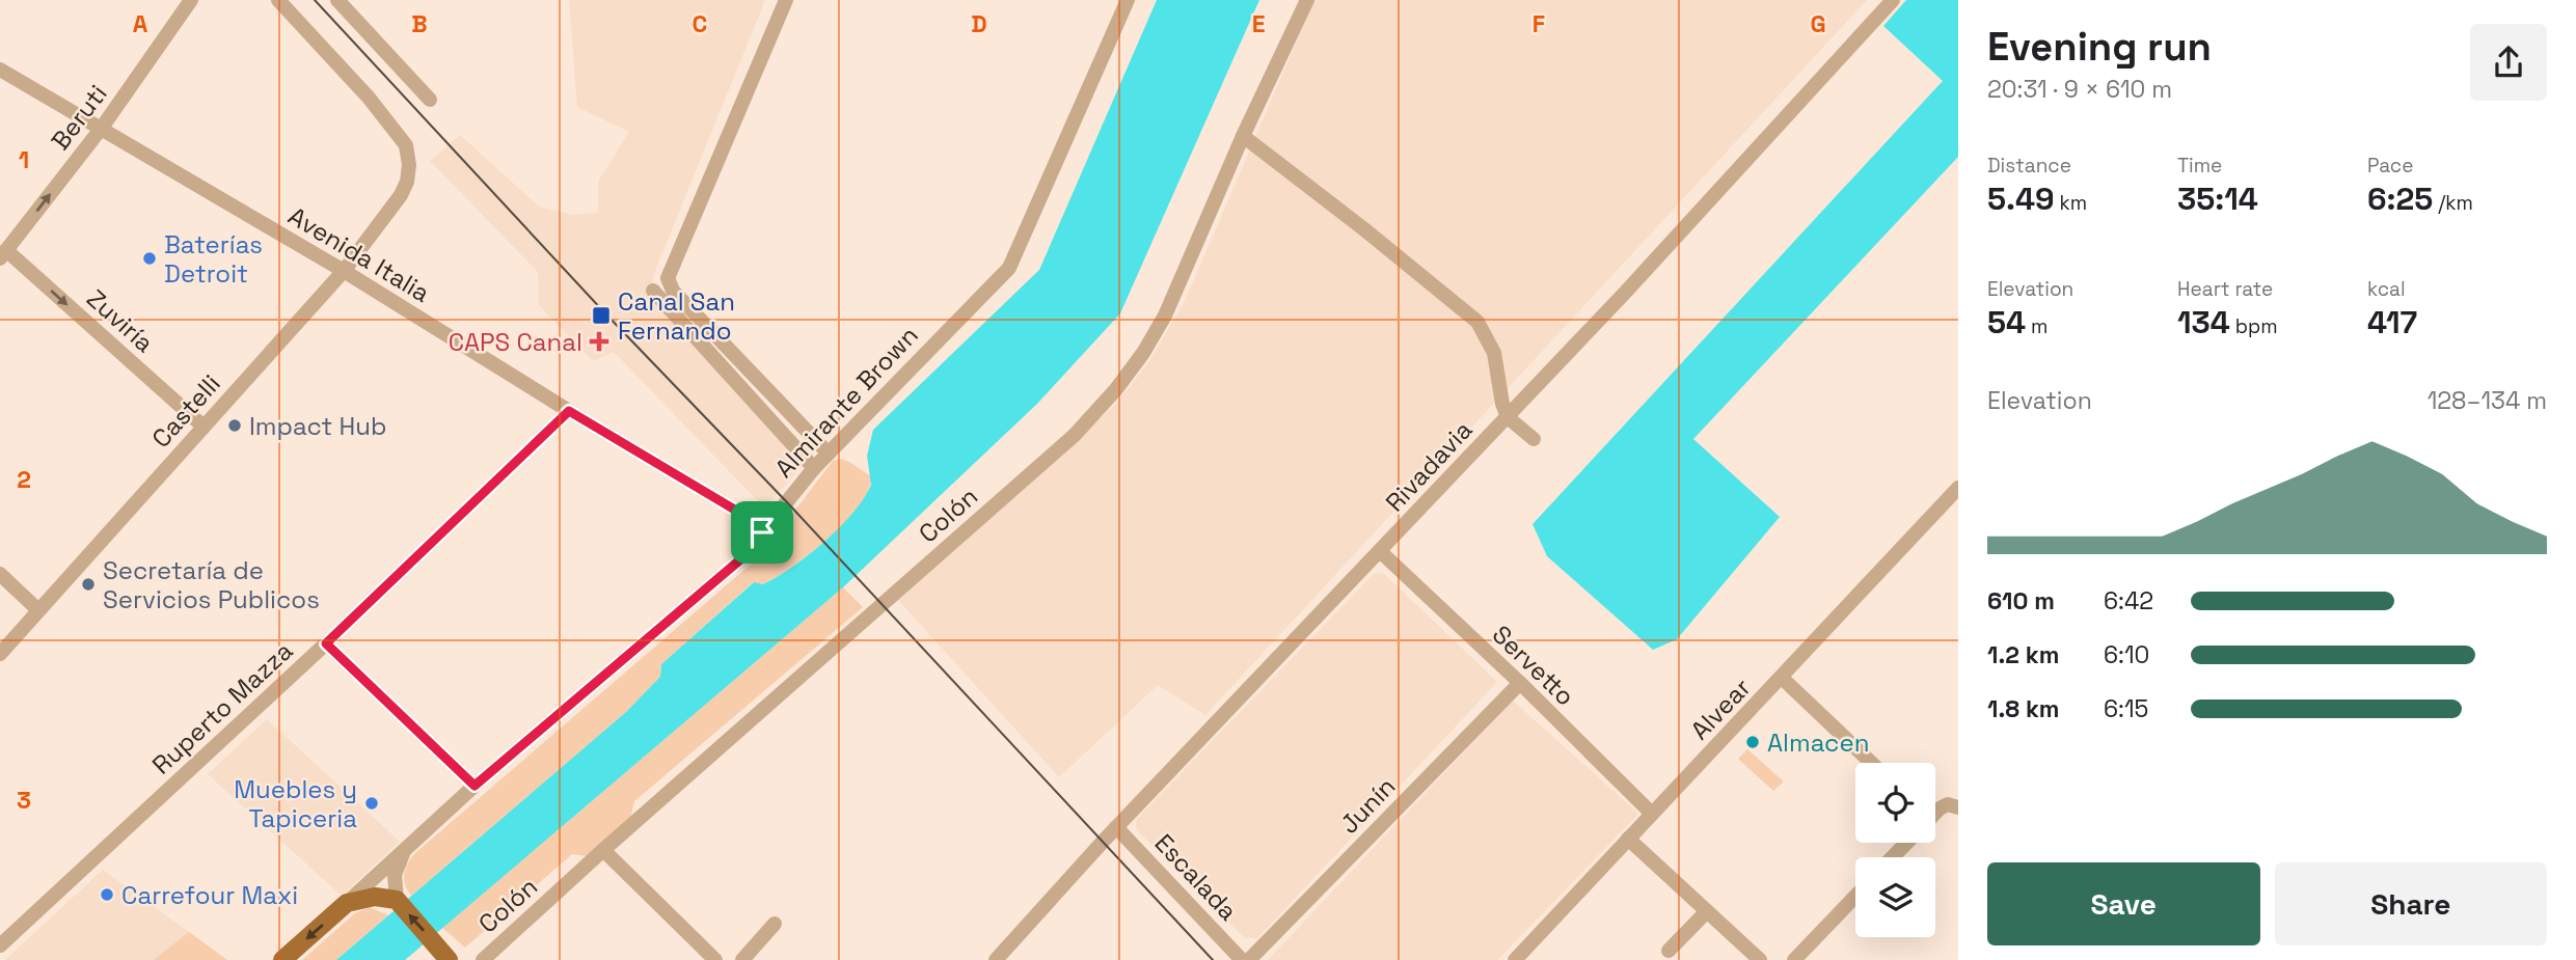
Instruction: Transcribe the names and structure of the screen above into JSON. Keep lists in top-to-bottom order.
{
  "streets": {
    "main road": ["Almirante Brown"],
    "street": [
      "Beruti",
      "Avenida Italia",
      "Zuviría",
      "Castelli",
      "Rivadavia",
      "Colón",
      "Servetto",
      "Ruperto Mazza",
      "Alvear",
      "Junín",
      "Escalada"
    ]
  },
  "crossings": [
    ["Beruti", "Avenida Italia"],
    ["Beruti", "Zuviría"],
    ["Avenida Italia", "Almirante Brown"],
    ["Avenida Italia", "Castelli"],
    ["Avenida Italia", "Ruperto Mazza"],
    ["Zuviría", "Castelli"],
    ["Rivadavia", "Servetto"],
    ["Rivadavia", "Escalada"],
    ["Servetto", "Alvear"],
    ["Servetto", "Junín"]
  ],
  "one_way": ["Beruti", "Zuviría"],
  "places": {
    "other": [
      "Baterías Detroit",
      "Impact Hub",
      "Secretaría de Servicios Publicos",
      "Almacen",
      "Muebles y Tapiceria",
      "Carrefour Maxi"
    ],
    "transit": ["Canal San Fernando"],
    "health": ["CAPS Canal"]
  },
  "page": {
    "heading": ["Evening run", "20:31 · 9 × 610 m"],
    "stats": [
      ["Distance", "5.49 km"],
      ["Time", "35:14"],
      ["Pace", "6:25 /km"],
      ["Elevation", "54 m"],
      ["Heart rate", "134 bpm"],
      ["kcal", "417"]
    ],
    "chart": ["Elevation", "128–134 m"],
    "list": [
      {
        "name": "610 m",
        "note": "6:42"
      },
      {
        "name": "1.2 km",
        "note": "6:10"
      },
      {
        "name": "1.8 km",
        "note": "6:15"
      }
    ],
    "buttons": ["Save", "Share"]
  },
  "grid": {
    "columns": [
      "A",
      "B",
      "C",
      "D",
      "E",
      "F",
      "G"
    ],
    "rows": ["1", "2", "3"]
  }
}
